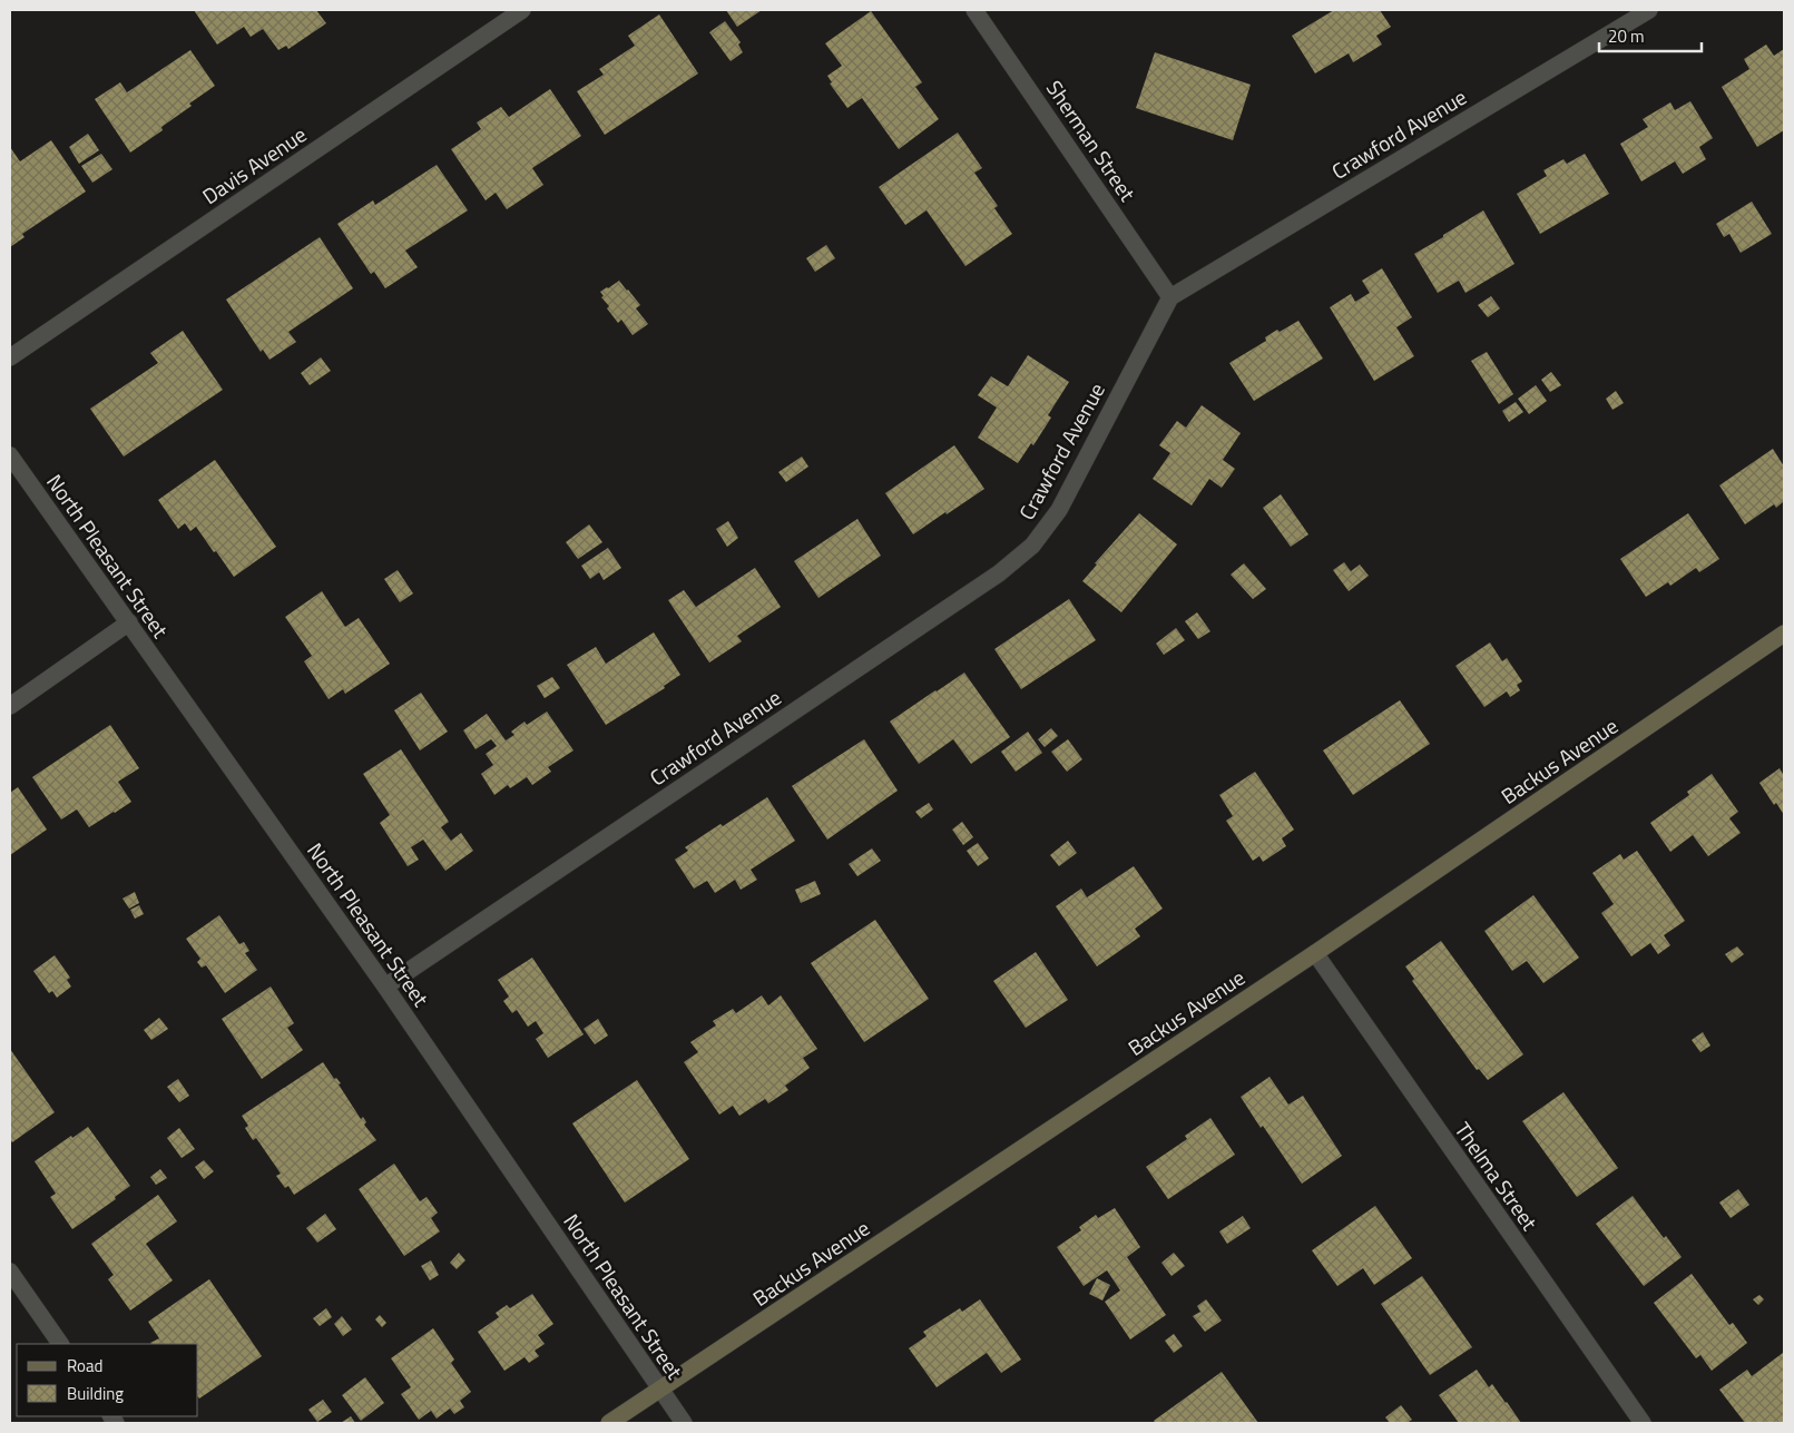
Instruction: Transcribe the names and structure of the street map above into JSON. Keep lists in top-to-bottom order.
{
  "streets": {
    "street": [
      "Crawford Avenue",
      "Sherman Street",
      "Davis Avenue",
      "North Pleasant Street",
      "Backus Avenue",
      "Thelma Street"
    ]
  },
  "crossings": [
    ["Crawford Avenue", "Sherman Street"],
    ["Crawford Avenue", "North Pleasant Street"],
    ["North Pleasant Street", "Backus Avenue"],
    ["Backus Avenue", "Thelma Street"]
  ],
  "legend": ["Road", "Building"],
  "scale_bar": "20 m"
}
